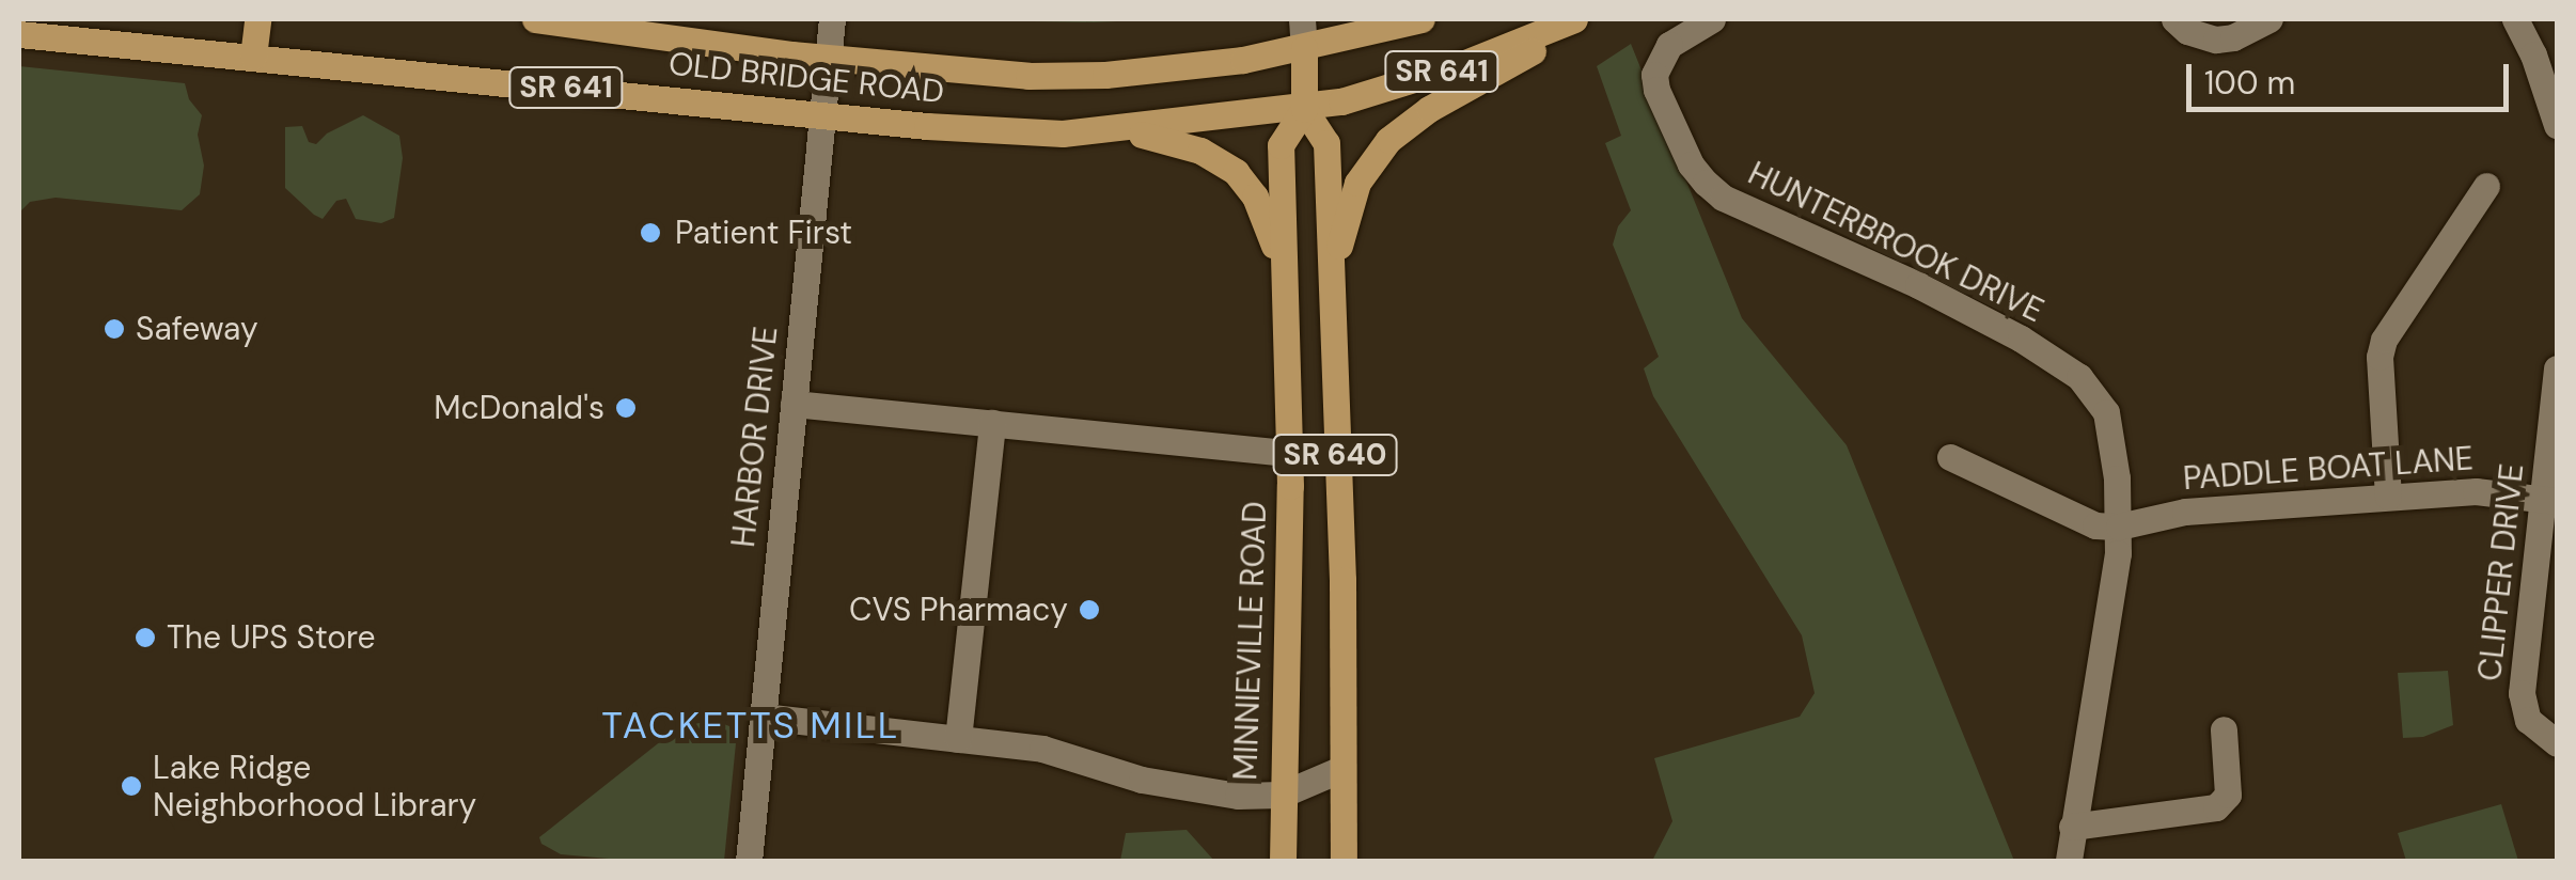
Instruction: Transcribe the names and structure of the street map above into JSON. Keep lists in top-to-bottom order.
{
  "streets": {
    "main road": [
      "SR 641",
      "OLD BRIDGE ROAD",
      "SR 640",
      "MINNIEVILLE ROAD"
    ],
    "street": [
      "HUNTERBROOK DRIVE",
      "HARBOR DRIVE",
      "PADDLE BOAT LANE",
      "CLIPPER DRIVE"
    ]
  },
  "crossings": [
    ["OLD BRIDGE ROAD", "HARBOR DRIVE"],
    ["OLD BRIDGE ROAD", "MINNIEVILLE ROAD"],
    ["HUNTERBROOK DRIVE", "PADDLE BOAT LANE"],
    ["PADDLE BOAT LANE", "CLIPPER DRIVE"]
  ],
  "districts": ["TACKETTS MILL"],
  "places": [
    "Patient First",
    "Safeway",
    "McDonald's",
    "CVS Pharmacy",
    "The UPS Store",
    "Lake Ridge Neighborhood Library"
  ],
  "scale_bar": "100 m"
}
